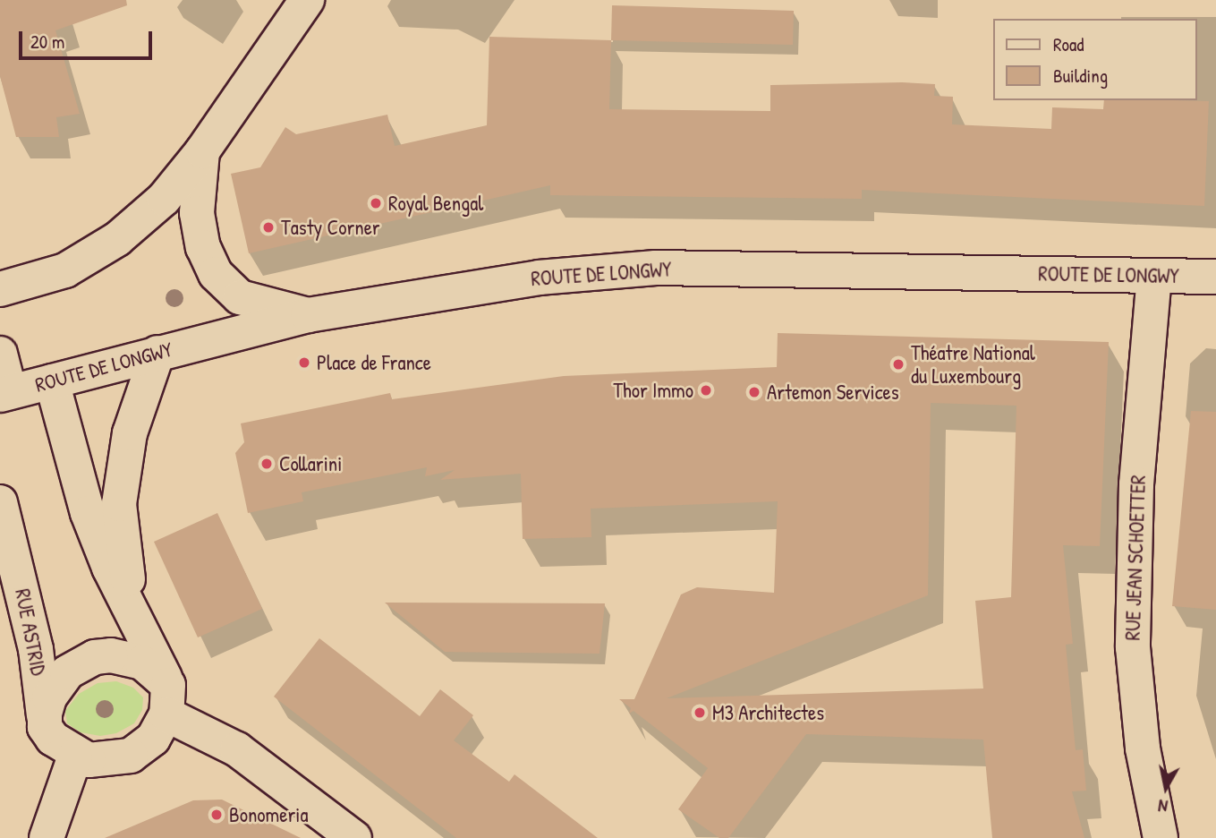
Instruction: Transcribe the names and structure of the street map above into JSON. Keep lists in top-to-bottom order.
{
  "streets": {
    "street": ["ROUTE DE LONGWY", "RUE JEAN SCHOETTER", "RUE ASTRID"]
  },
  "crossings": [
    ["ROUTE DE LONGWY", "RUE JEAN SCHOETTER"]
  ],
  "places": [
    "Royal Bengal",
    "Tasty Corner",
    "Place de France",
    "Théatre National du Luxembourg",
    "Thor Immo",
    "Artemon Services",
    "Collarini",
    "M3 Architectes",
    "Bonomeria"
  ],
  "legend": ["Road", "Building"],
  "scale_bar": "20 m",
  "north": "bottom"
}
